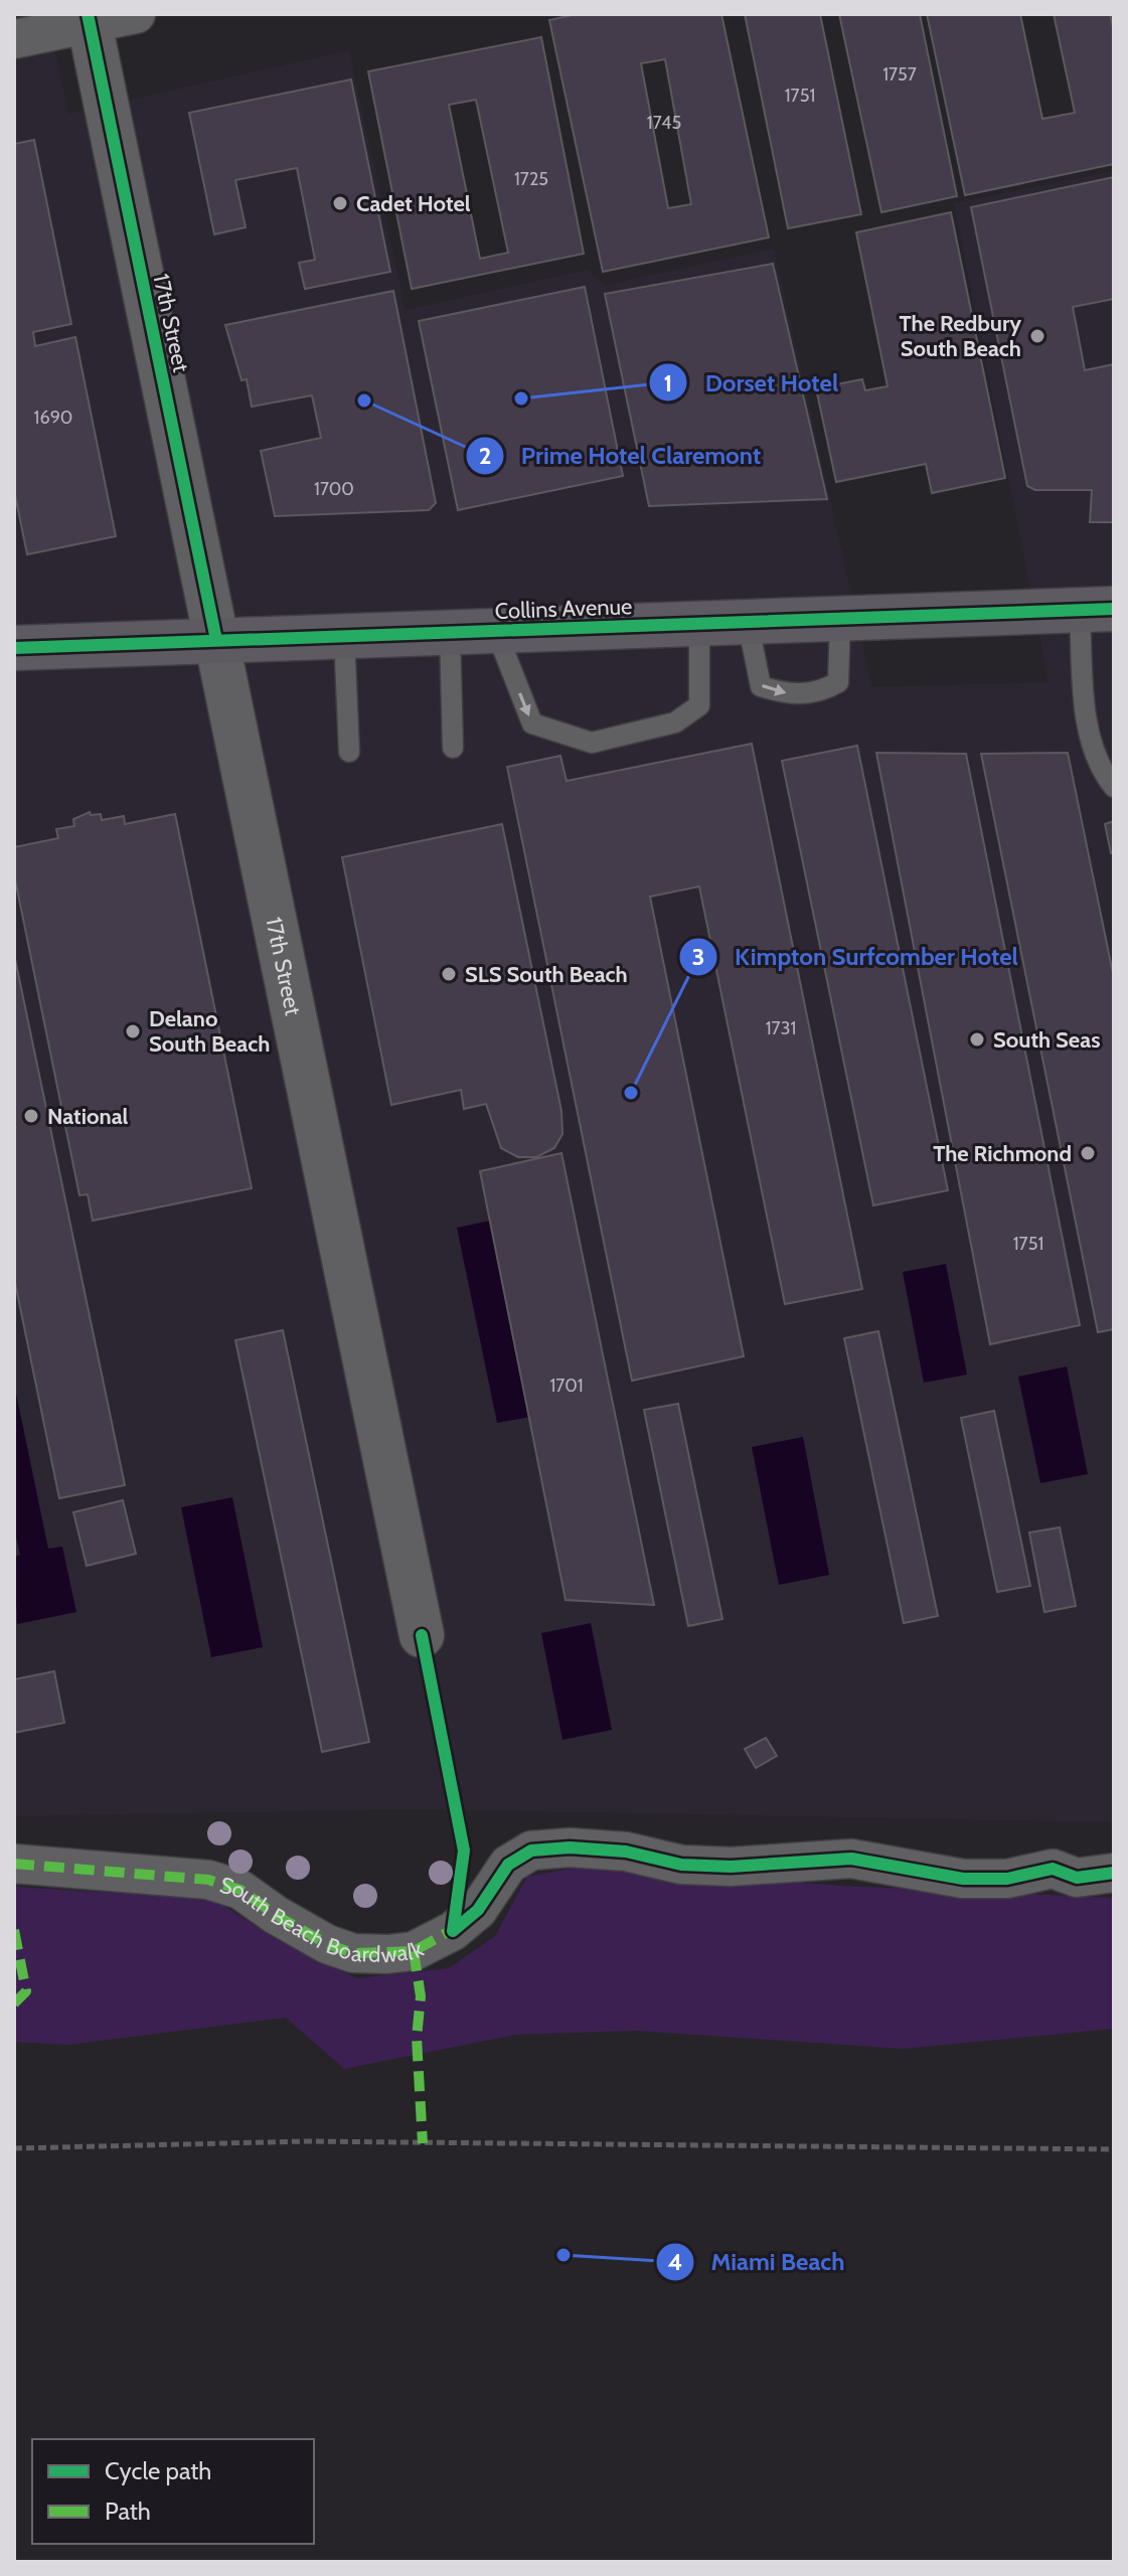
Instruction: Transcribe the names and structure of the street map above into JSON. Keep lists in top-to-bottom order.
{
  "streets": {
    "main road": ["Collins Avenue"],
    "street": ["17th Street", "South Beach Boardwalk"]
  },
  "crossings": [
    ["17th Street", "Collins Avenue"]
  ],
  "places": [
    "Cadet Hotel",
    "The Redbury South Beach",
    "Dorset Hotel",
    "Prime Hotel Claremont",
    "SLS South Beach",
    "Delano South Beach",
    "South Seas",
    "Kimpton Surfcomber Hotel",
    "National",
    "The Richmond",
    "Miami Beach"
  ],
  "house_numbers": [
    "1757",
    "1751",
    "1745",
    "1725",
    "1690",
    "1700",
    "1731",
    "1751",
    "1701"
  ],
  "legend": ["Cycle path", "Path"]
}
